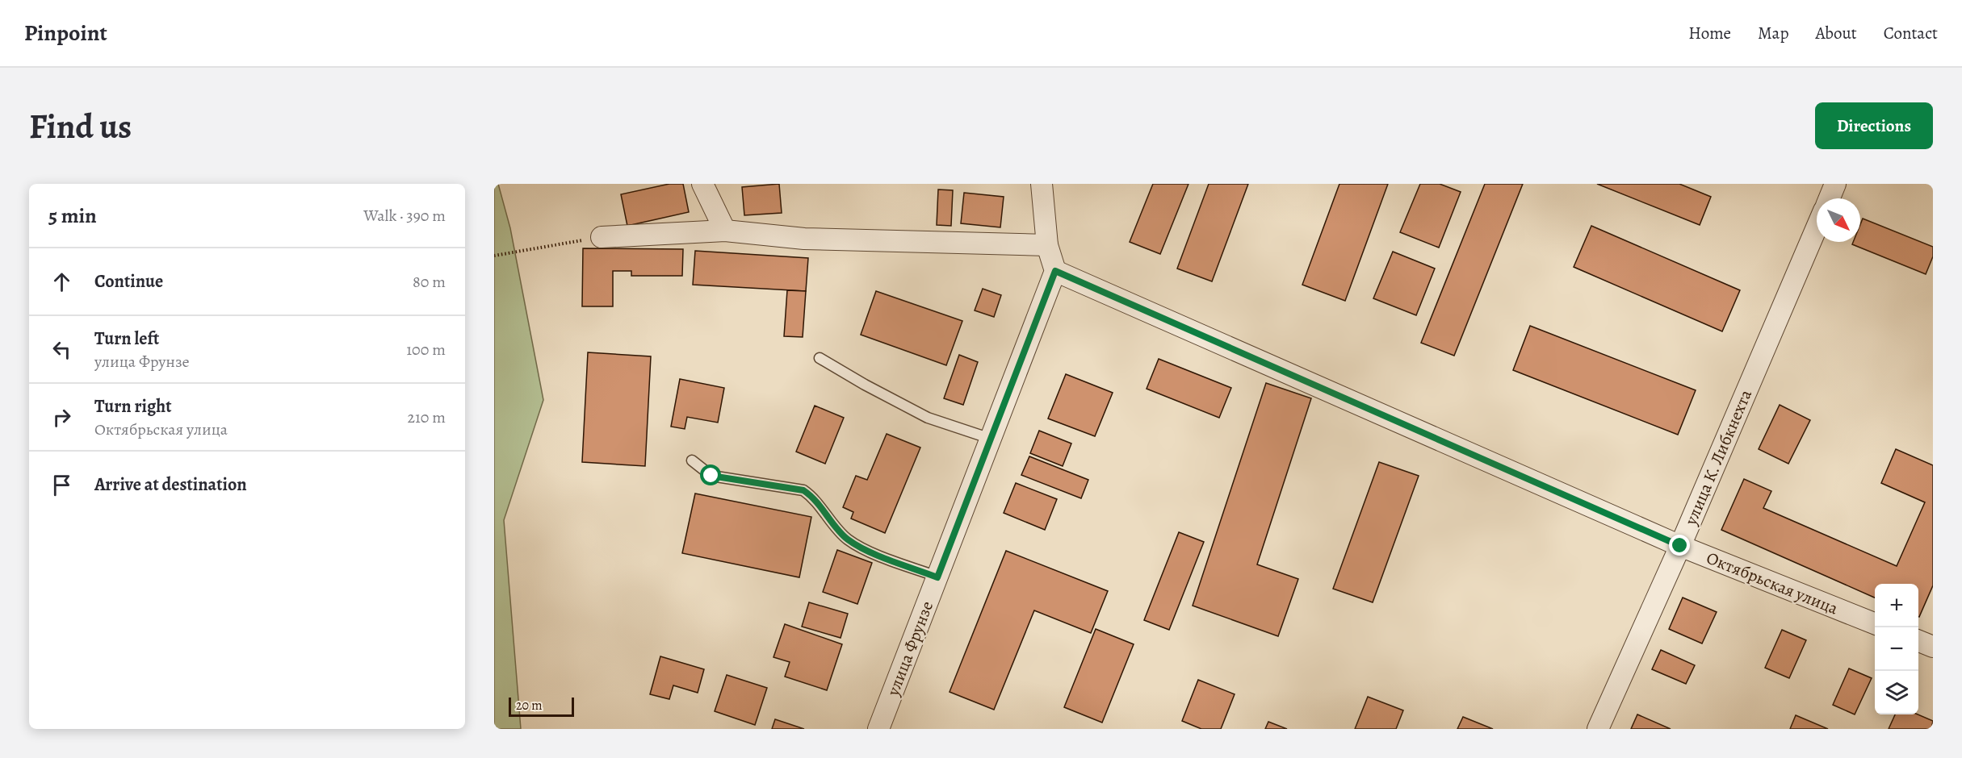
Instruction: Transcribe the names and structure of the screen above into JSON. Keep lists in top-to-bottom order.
{
  "streets": {
    "street": ["улица К. Либкнехта", "Октябрьская улица", "улица Фрунзе"]
  },
  "crossings": [
    ["улица К. Либкнехта", "Октябрьская улица"],
    ["Октябрьская улица", "улица Фрунзе"]
  ],
  "scale_bar": "20 m",
  "north": "bottom right",
  "page": {
    "header": "Pinpoint",
    "nav": [
      "Home",
      "Map",
      "About",
      "Contact"
    ],
    "buttons": "Directions",
    "title": "Find us",
    "heading": ["5 min", "Walk · 390 m"],
    "list": [
      ["Continue", "80 m"],
      ["Turn left", "улица Фрунзе", "100 m"],
      ["Turn right", "Октябрьская улица", "210 m"],
      "Arrive at destination"
    ],
    "map_buttons": ["+", "−"],
    "scale": "20 m"
  }
}
